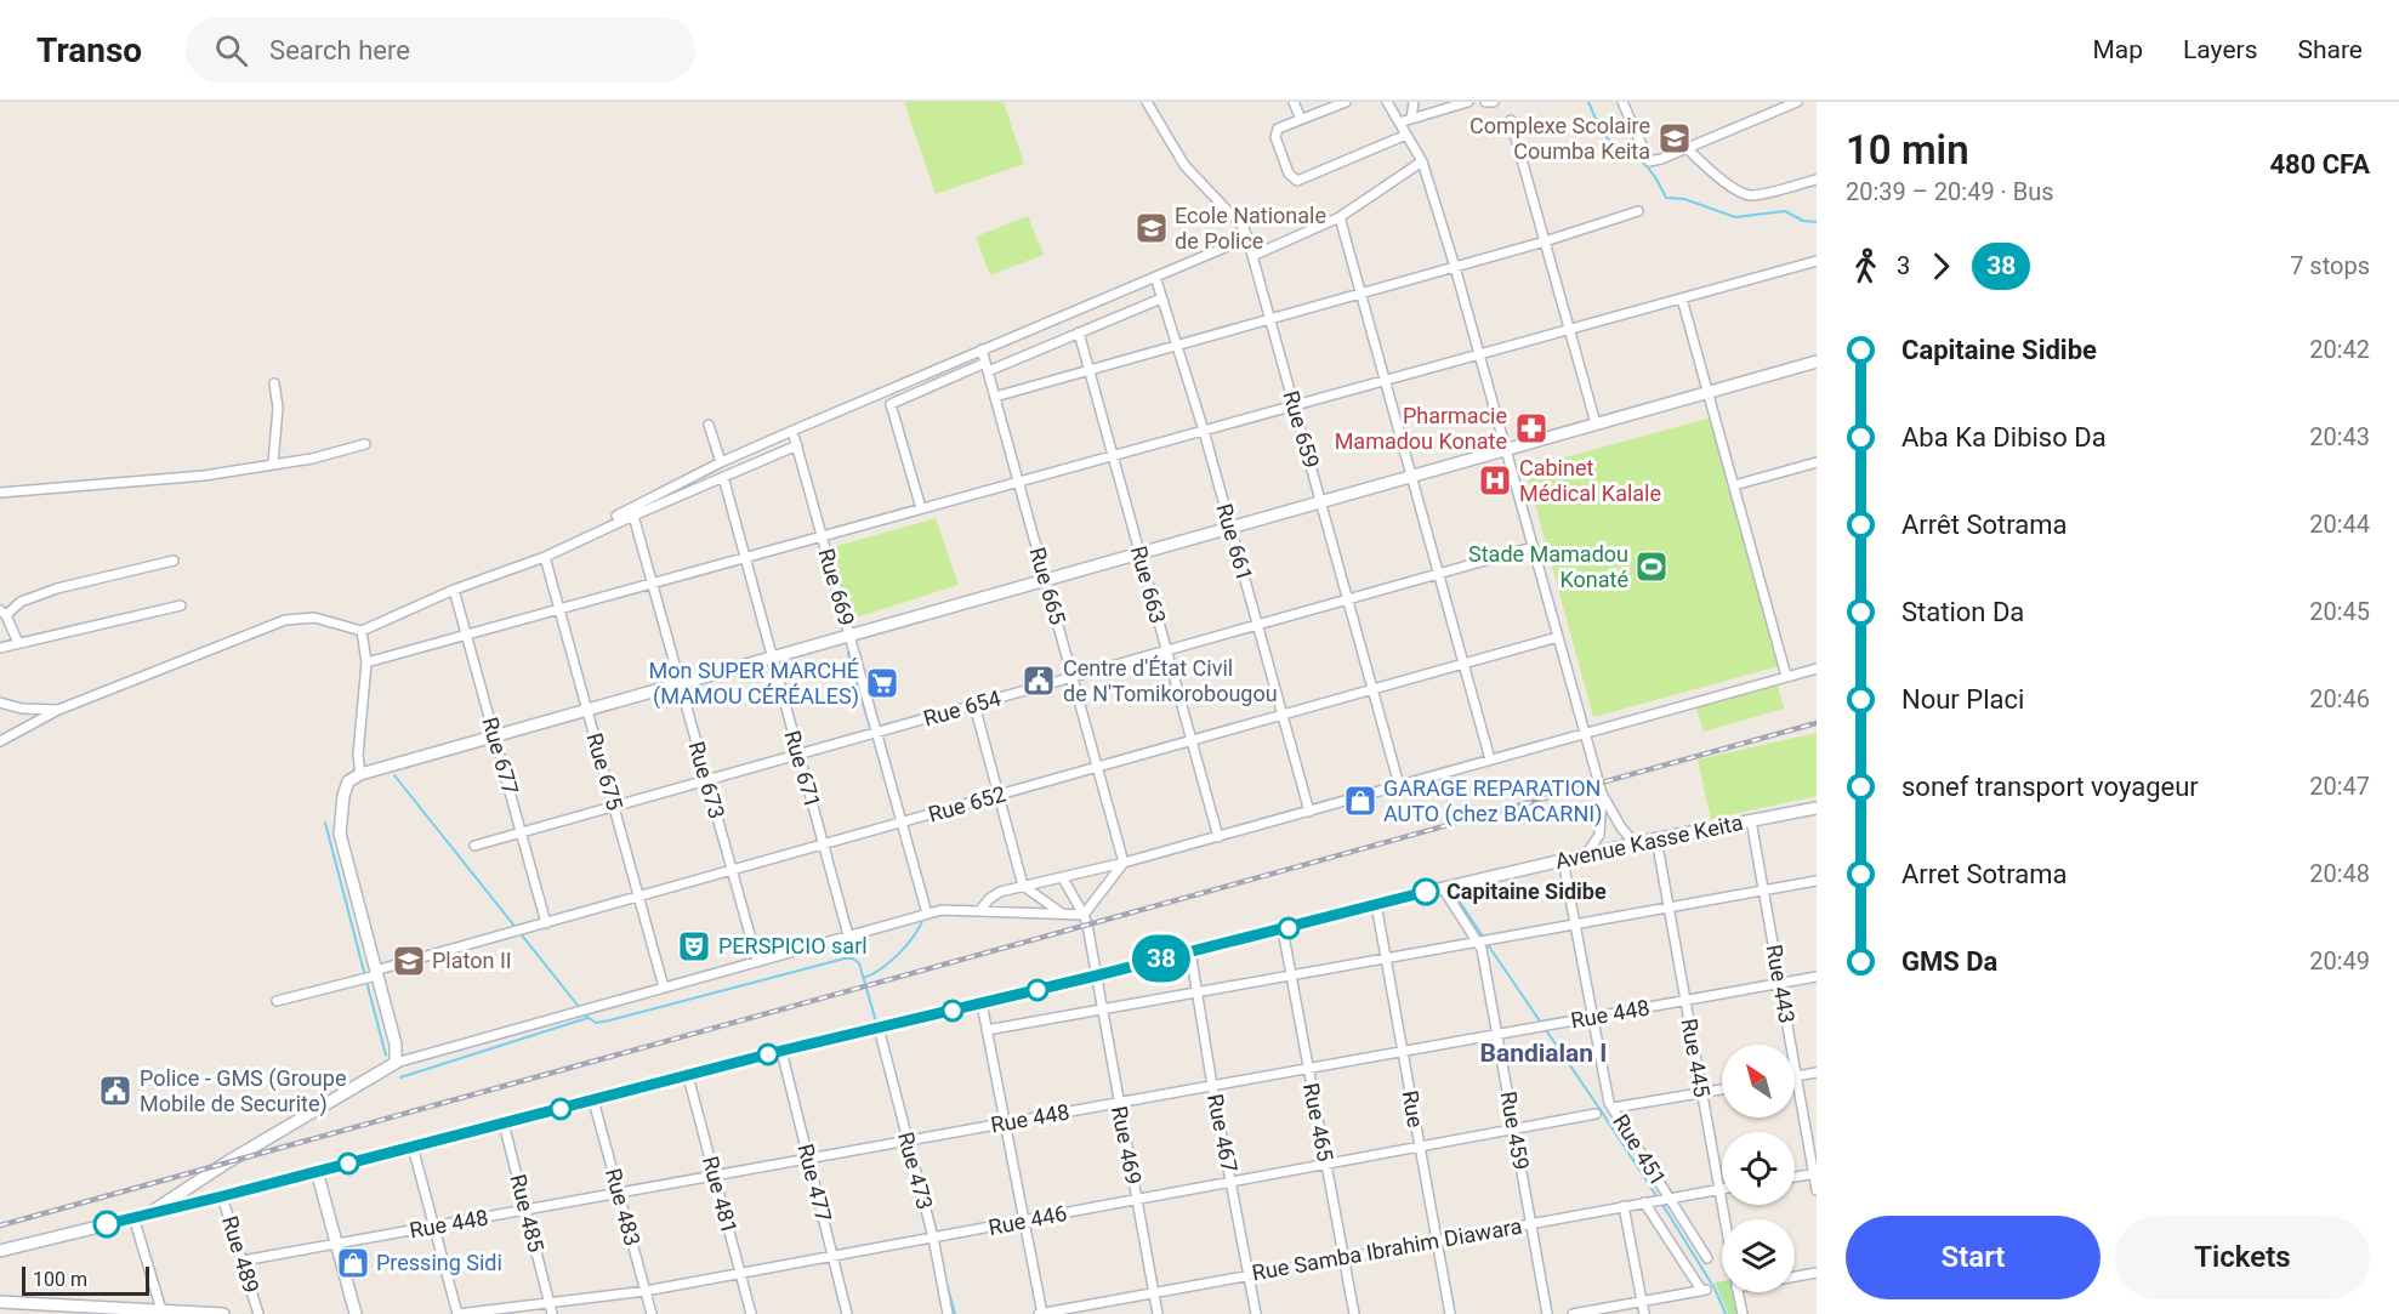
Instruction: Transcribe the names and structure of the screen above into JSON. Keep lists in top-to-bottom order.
{
  "streets": {
    "street": [
      "Rue 659",
      "Rue 661",
      "Rue 663",
      "Rue 665",
      "Rue 669",
      "Rue 654",
      "Rue 677",
      "Rue 671",
      "Rue 675",
      "Rue 673",
      "Rue 652",
      "Avenue Kasse Keita",
      "Rue 443",
      "Rue 448",
      "Rue 445",
      "Rue",
      "Rue 465",
      "Rue 459",
      "Rue 467",
      "Rue 469",
      "Rue 451",
      "Rue 473",
      "Rue 477",
      "Rue 481",
      "Rue 483",
      "Rue 485",
      "Rue 446",
      "Rue Samba Ibrahim Diawara",
      "Rue 489"
    ]
  },
  "crossings": [
    ["Rue 659", "Rue 654"],
    ["Rue 659", "Rue 652"],
    ["Rue 661", "Rue 654"],
    ["Rue 661", "Rue 652"],
    ["Rue 663", "Rue 654"],
    ["Rue 663", "Rue 652"],
    ["Rue 665", "Rue 654"],
    ["Rue 665", "Rue 652"],
    ["Rue 669", "Rue 654"],
    ["Rue 669", "Rue 652"],
    ["Rue 654", "Rue 677"],
    ["Rue 654", "Rue 671"],
    ["Rue 654", "Rue 675"],
    ["Rue 654", "Rue 673"],
    ["Rue 677", "Rue 652"],
    ["Rue 671", "Rue 652"],
    ["Rue 675", "Rue 652"],
    ["Rue 673", "Rue 652"],
    ["Avenue Kasse Keita", "Rue 443"],
    ["Avenue Kasse Keita", "Rue 445"],
    ["Avenue Kasse Keita", "Rue"],
    ["Avenue Kasse Keita", "Rue 465"],
    ["Avenue Kasse Keita", "Rue 467"],
    ["Avenue Kasse Keita", "Rue 469"],
    ["Avenue Kasse Keita", "Rue 451"],
    ["Avenue Kasse Keita", "Rue 473"],
    ["Avenue Kasse Keita", "Rue 477"],
    ["Avenue Kasse Keita", "Rue 481"],
    ["Avenue Kasse Keita", "Rue 483"],
    ["Avenue Kasse Keita", "Rue 485"],
    ["Avenue Kasse Keita", "Rue 489"],
    ["Rue 443", "Rue 448"],
    ["Rue 448", "Rue 445"],
    ["Rue 448", "Rue"],
    ["Rue 448", "Rue 465"],
    ["Rue 448", "Rue 459"],
    ["Rue 448", "Rue 467"],
    ["Rue 448", "Rue 469"],
    ["Rue 448", "Rue 451"],
    ["Rue 448", "Rue 473"],
    ["Rue 448", "Rue 477"],
    ["Rue 448", "Rue 481"],
    ["Rue 448", "Rue 483"],
    ["Rue 448", "Rue 485"],
    ["Rue 448", "Rue 489"],
    ["Rue 445", "Rue Samba Ibrahim Diawara"],
    ["Rue", "Rue 446"],
    ["Rue", "Rue Samba Ibrahim Diawara"],
    ["Rue 465", "Rue 446"],
    ["Rue 465", "Rue Samba Ibrahim Diawara"],
    ["Rue 459", "Rue 446"],
    ["Rue 459", "Rue Samba Ibrahim Diawara"],
    ["Rue 467", "Rue 446"],
    ["Rue 467", "Rue Samba Ibrahim Diawara"],
    ["Rue 469", "Rue 446"],
    ["Rue 469", "Rue Samba Ibrahim Diawara"],
    ["Rue 451", "Rue Samba Ibrahim Diawara"],
    ["Rue 473", "Rue 446"],
    ["Rue 477", "Rue 446"],
    ["Rue 481", "Rue 446"],
    ["Rue 483", "Rue 446"],
    ["Rue 485", "Rue 446"]
  ],
  "districts": ["Bandialan I"],
  "places": {
    "school or university": ["Complexe Scolaire Coumba Keita", "Ecole Nationale de Police", "Platon II"],
    "pharmacy": ["Pharmacie Mamadou Konate"],
    "hospital": ["Cabinet Médical Kalale"],
    "sports": ["Stade Mamadou Konaté"],
    "public building": ["Centre d'État Civil de N'Tomikorobougou", "Police - GMS (Groupe Mobile de Securite)"],
    "supermarket": ["Mon SUPER MARCHÉ (MAMOU CÉRÉALES)"],
    "shop": ["GARAGE REPARATION AUTO (chez BACARNI)", "Pressing Sidi"],
    "other": ["Capitaine Sidibe"],
    "theatre": ["PERSPICIO sarl"]
  },
  "lines": ["bus line 38"],
  "scale_bar": "100 m",
  "north": "top left",
  "page": {
    "header": "Transo",
    "search": "Search here",
    "nav": ["Map", "Layers", "Share"],
    "on_map": "38",
    "heading": ["10 min", "20:39 – 20:49 · Bus", "480 CFA"],
    "legs": ["3", "38", "7 stops"],
    "list": [
      {
        "name": "Capitaine Sidibe",
        "value": "20:42"
      },
      {
        "name": "Aba Ka Dibiso Da",
        "value": "20:43"
      },
      {
        "name": "Arrêt Sotrama",
        "value": "20:44"
      },
      {
        "name": "Station Da",
        "value": "20:45"
      },
      {
        "name": "Nour Placi",
        "value": "20:46"
      },
      {
        "name": "sonef transport voyageur",
        "value": "20:47"
      },
      {
        "name": "Arret Sotrama",
        "value": "20:48"
      },
      {
        "name": "GMS Da",
        "value": "20:49"
      }
    ],
    "buttons": ["Start", "Tickets"],
    "scale": "100 m"
  }
}
